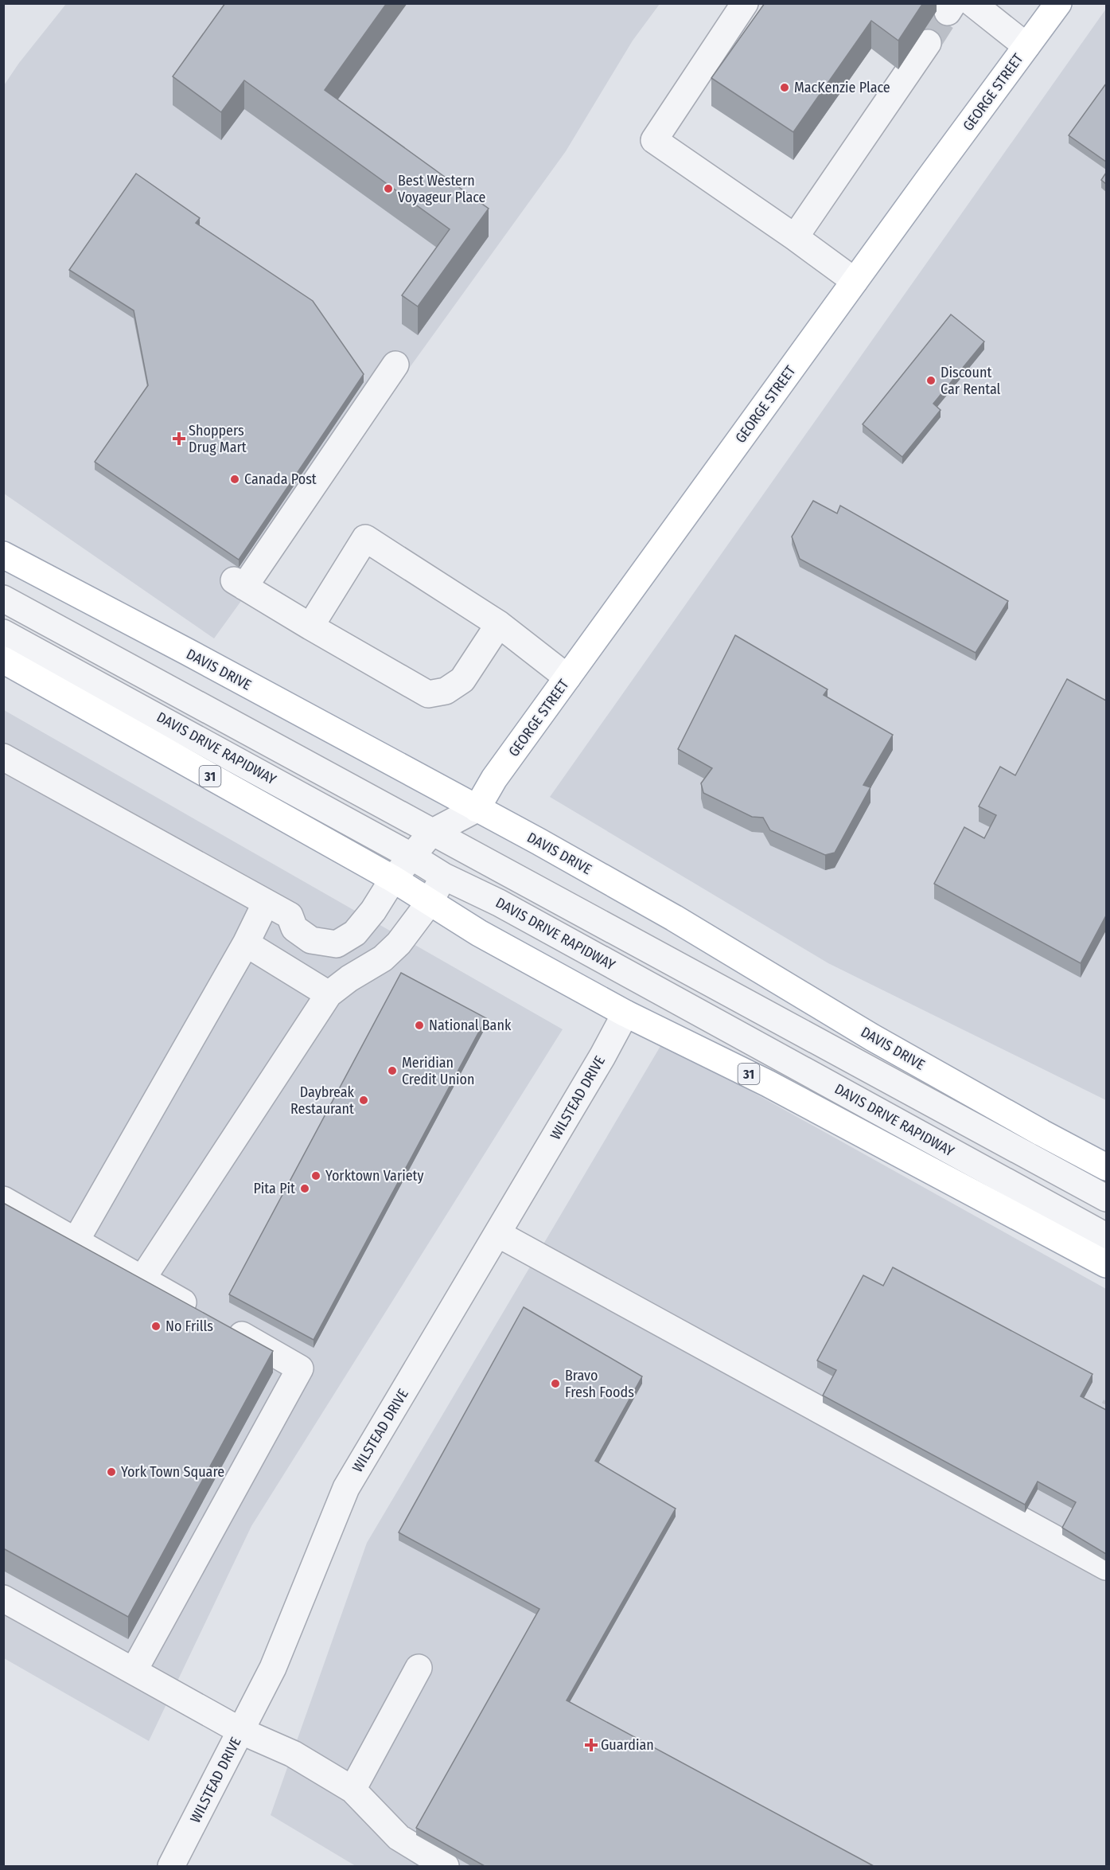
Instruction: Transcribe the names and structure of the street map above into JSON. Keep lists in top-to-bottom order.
{
  "streets": {
    "main road": ["GEORGE STREET", "DAVIS DRIVE", "31"],
    "street": ["DAVIS DRIVE RAPIDWAY", "WILSTEAD DRIVE"]
  },
  "crossings": [
    ["GEORGE STREET", "DAVIS DRIVE"],
    ["31", "WILSTEAD DRIVE"]
  ],
  "places": {
    "other": [
      "MacKenzie Place",
      "Best Western Voyageur Place",
      "Discount Car Rental",
      "Canada Post",
      "National Bank",
      "Meridian Credit Union",
      "Daybreak Restaurant",
      "Yorktown Variety",
      "Pita Pit",
      "No Frills",
      "Bravo Fresh Foods",
      "York Town Square"
    ],
    "health": ["Shoppers Drug Mart", "Guardian"]
  }
}
